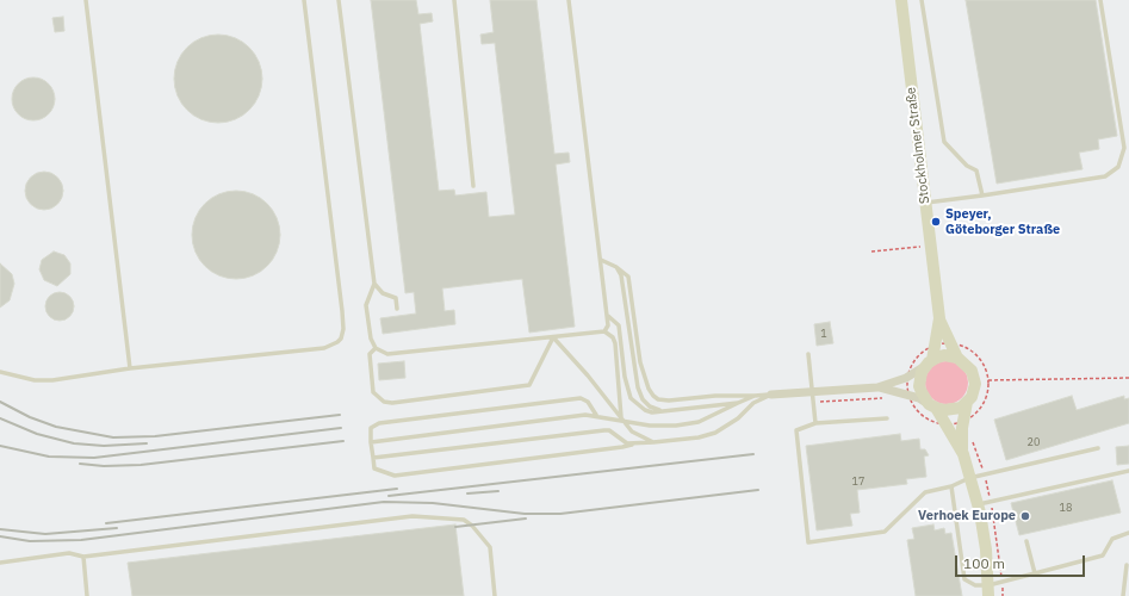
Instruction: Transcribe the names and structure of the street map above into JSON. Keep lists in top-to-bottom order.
{
  "streets": {
    "street": ["Stockholmer Straße"]
  },
  "places": ["Speyer, Göteborger Straße", "Verhoek Europe"],
  "house_numbers": [
    "1",
    "20",
    "17",
    "18"
  ],
  "scale_bar": "100 m"
}
